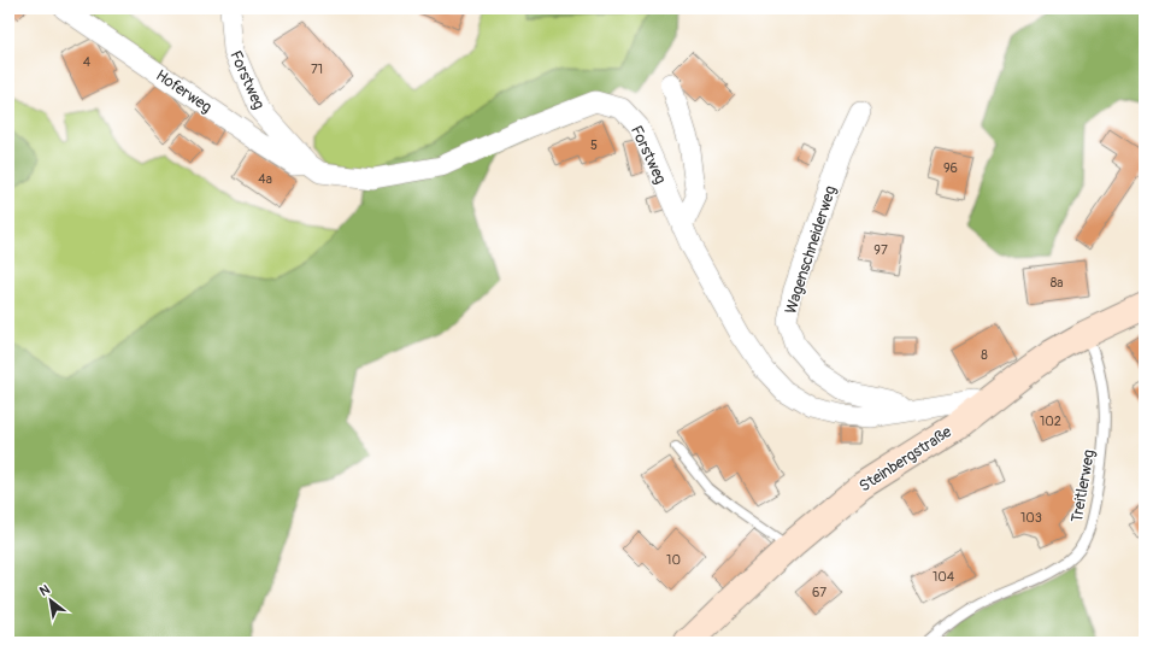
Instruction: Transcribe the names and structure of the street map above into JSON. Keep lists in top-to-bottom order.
{
  "streets": {
    "main road": ["Steinbergstraße"],
    "street": ["Forstweg", "Hoferweg", "Wagenschneiderweg"],
    "lane": ["Treitlerweg"]
  },
  "crossings": [
    ["Forstweg", "Hoferweg"],
    ["Forstweg", "Wagenschneiderweg"],
    ["Forstweg", "Steinbergstraße"],
    ["Steinbergstraße", "Treitlerweg"]
  ],
  "house_numbers": [
    "4",
    "71",
    "5",
    "96",
    "4a",
    "97",
    "8a",
    "8",
    "102",
    "103",
    "10",
    "104",
    "67"
  ],
  "north": "top left"
}
